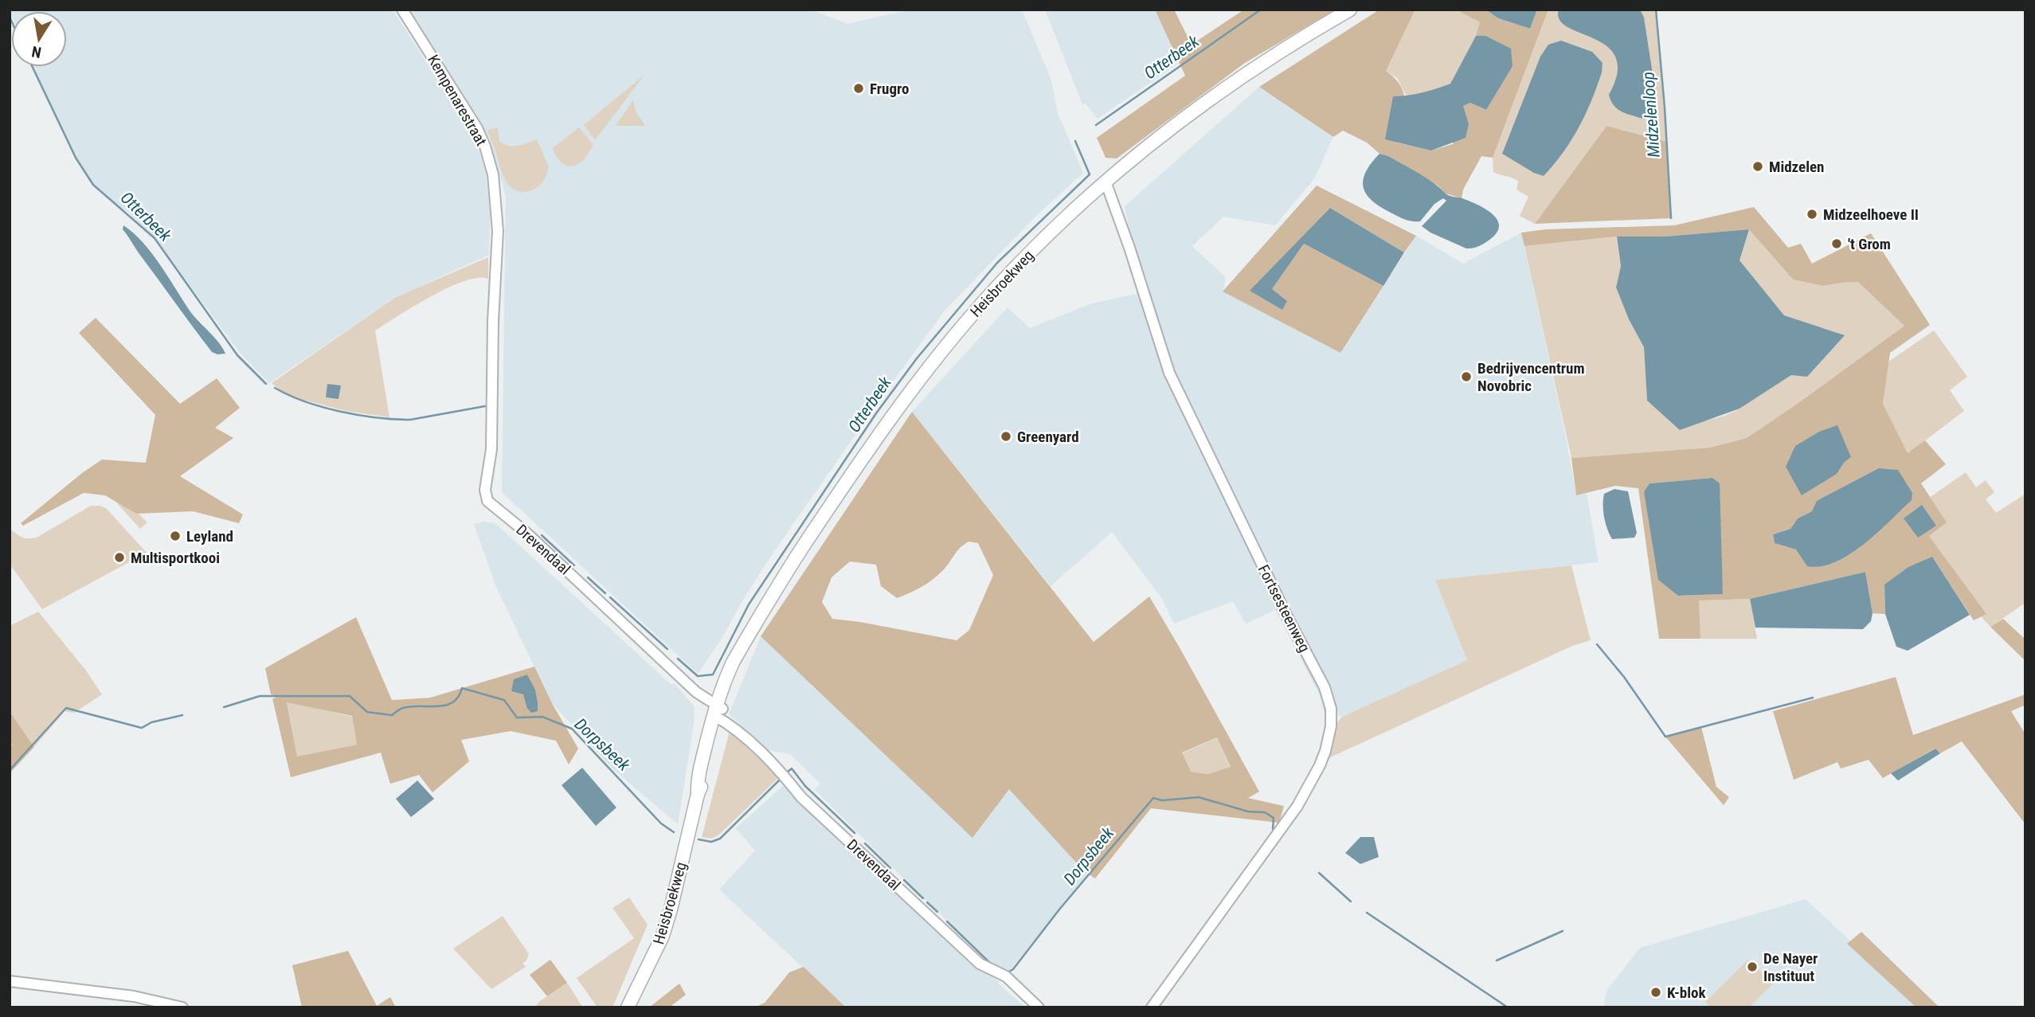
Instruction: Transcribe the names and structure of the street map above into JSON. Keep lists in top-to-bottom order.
{
  "streets": {
    "main road": ["Heisbroekweg"],
    "street": ["Kempenarestraat", "Drevendaal", "Fortsesteenweg"]
  },
  "crossings": [
    ["Kempenarestraat", "Drevendaal"],
    ["Heisbroekweg", "Drevendaal"],
    ["Heisbroekweg", "Fortsesteenweg"]
  ],
  "water": ["Otterbeek", "Midzelenloop", "Dorpsbeek"],
  "places": [
    "Frugro",
    "Midzelen",
    "Midzeelhoeve II",
    "'t Grom",
    "Bedrijvencentrum Novobric",
    "Greenyard",
    "Leyland",
    "Multisportkooi",
    "De Nayer Instituut",
    "K-blok"
  ],
  "north": "bottom"
}
